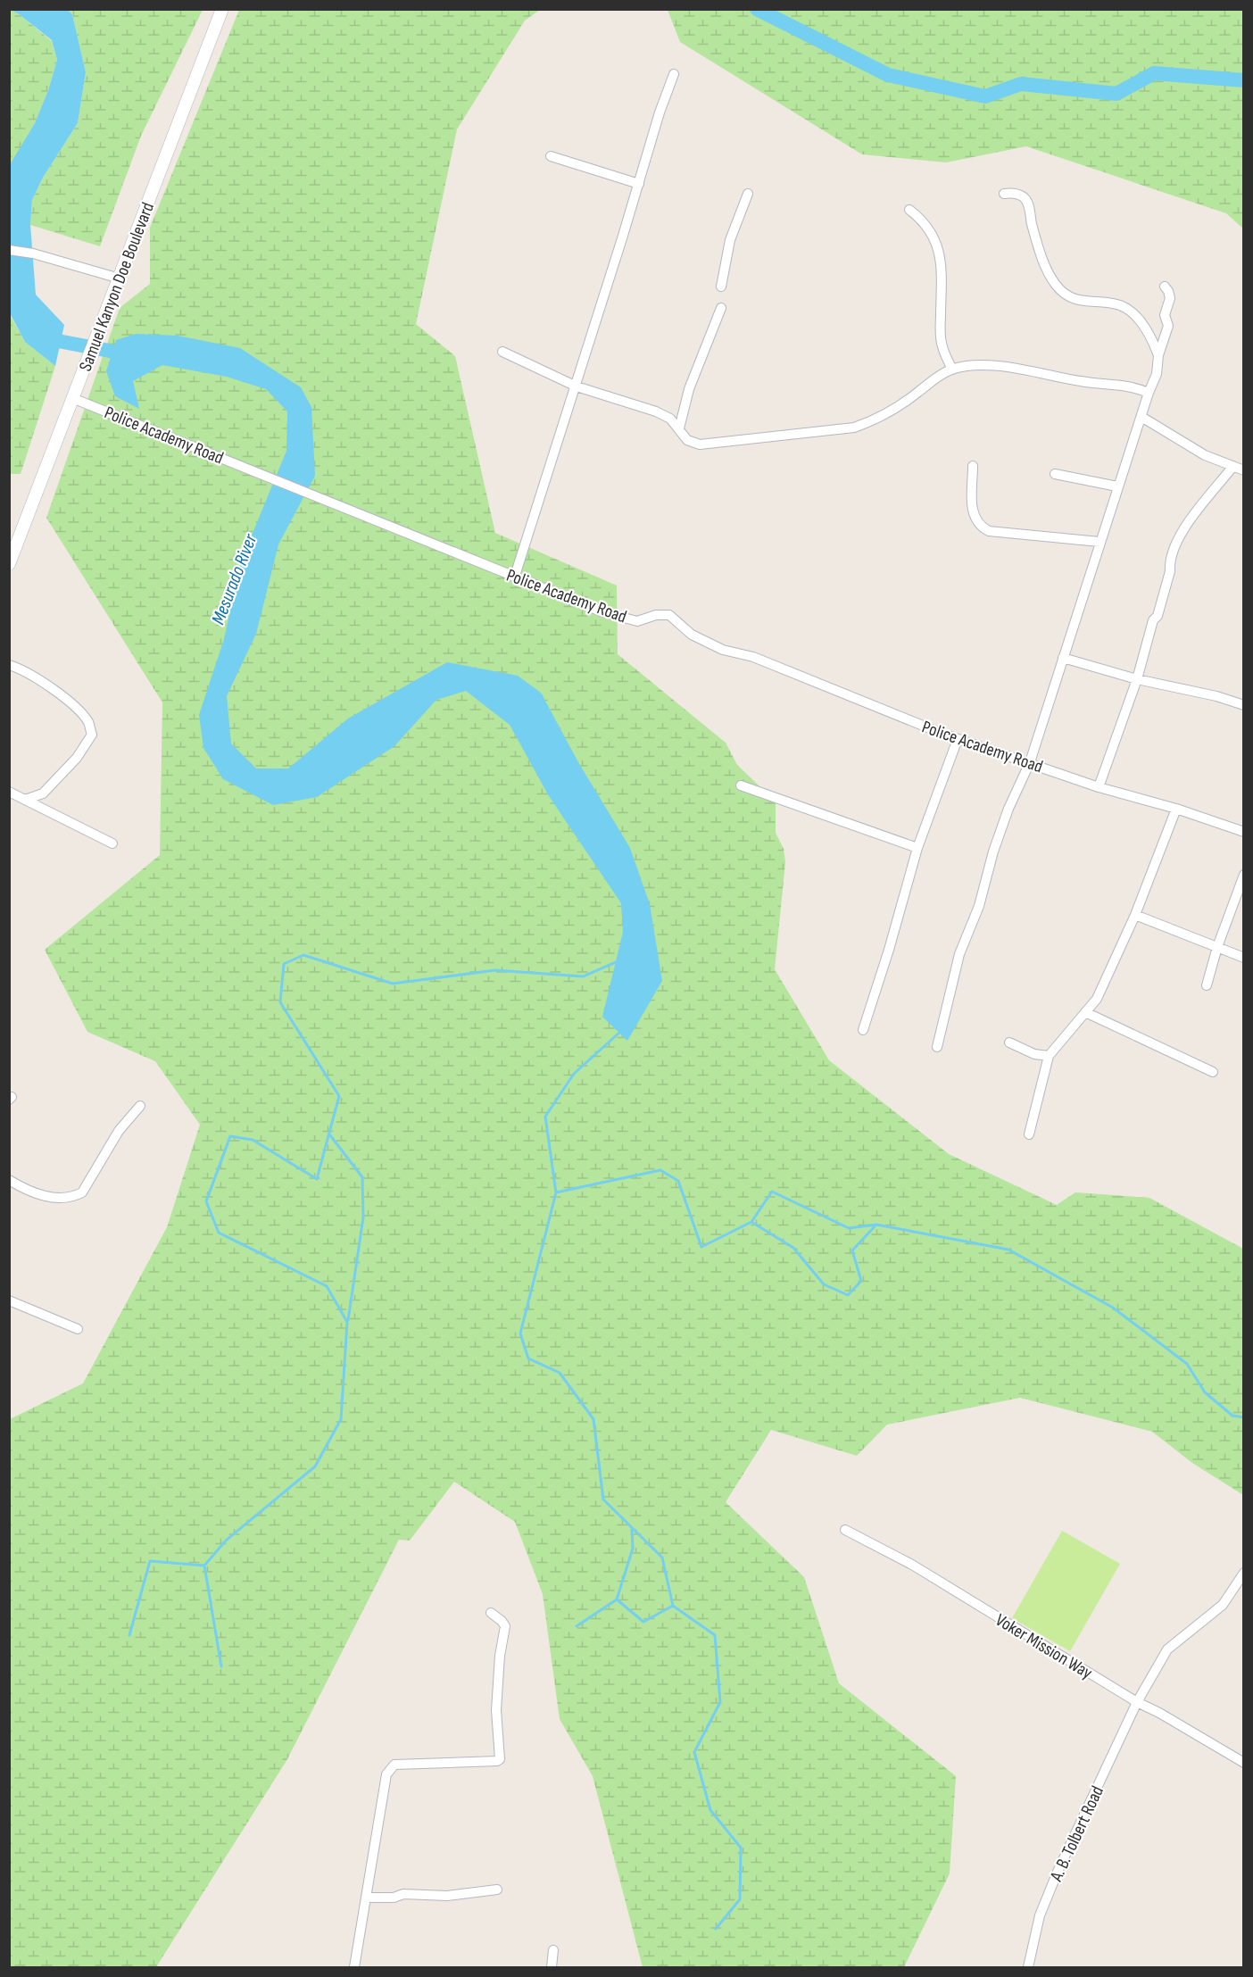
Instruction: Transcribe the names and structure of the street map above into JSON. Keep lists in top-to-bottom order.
{
  "streets": {
    "street": [
      "Samuel Kanyon Doe Boulevard",
      "Police Academy Road",
      "Voker Mission Way",
      "A. B. Tolbert Road"
    ]
  },
  "crossings": [
    ["Samuel Kanyon Doe Boulevard", "Police Academy Road"],
    ["Voker Mission Way", "A. B. Tolbert Road"]
  ],
  "water": ["Mesurado River"]
}
